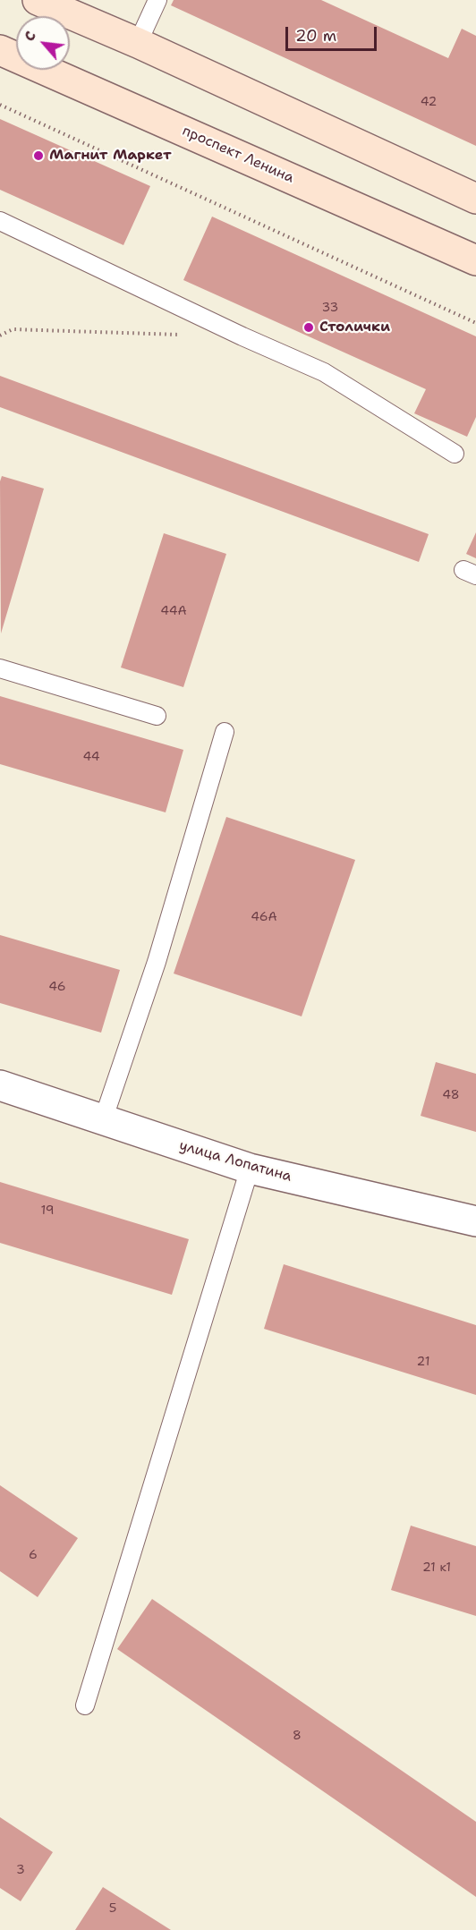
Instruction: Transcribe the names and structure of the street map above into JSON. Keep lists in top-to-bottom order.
{
  "streets": {
    "main road": ["проспект Ленина"],
    "street": ["улица Лопатина"]
  },
  "places": ["Магнит Маркет", "Столички"],
  "house_numbers": [
    "42",
    "33",
    "44А",
    "44",
    "46А",
    "46",
    "48",
    "19",
    "21",
    "6",
    "21 к1",
    "8",
    "3",
    "5"
  ],
  "scale_bar": "20 m",
  "north": "top left"
}
